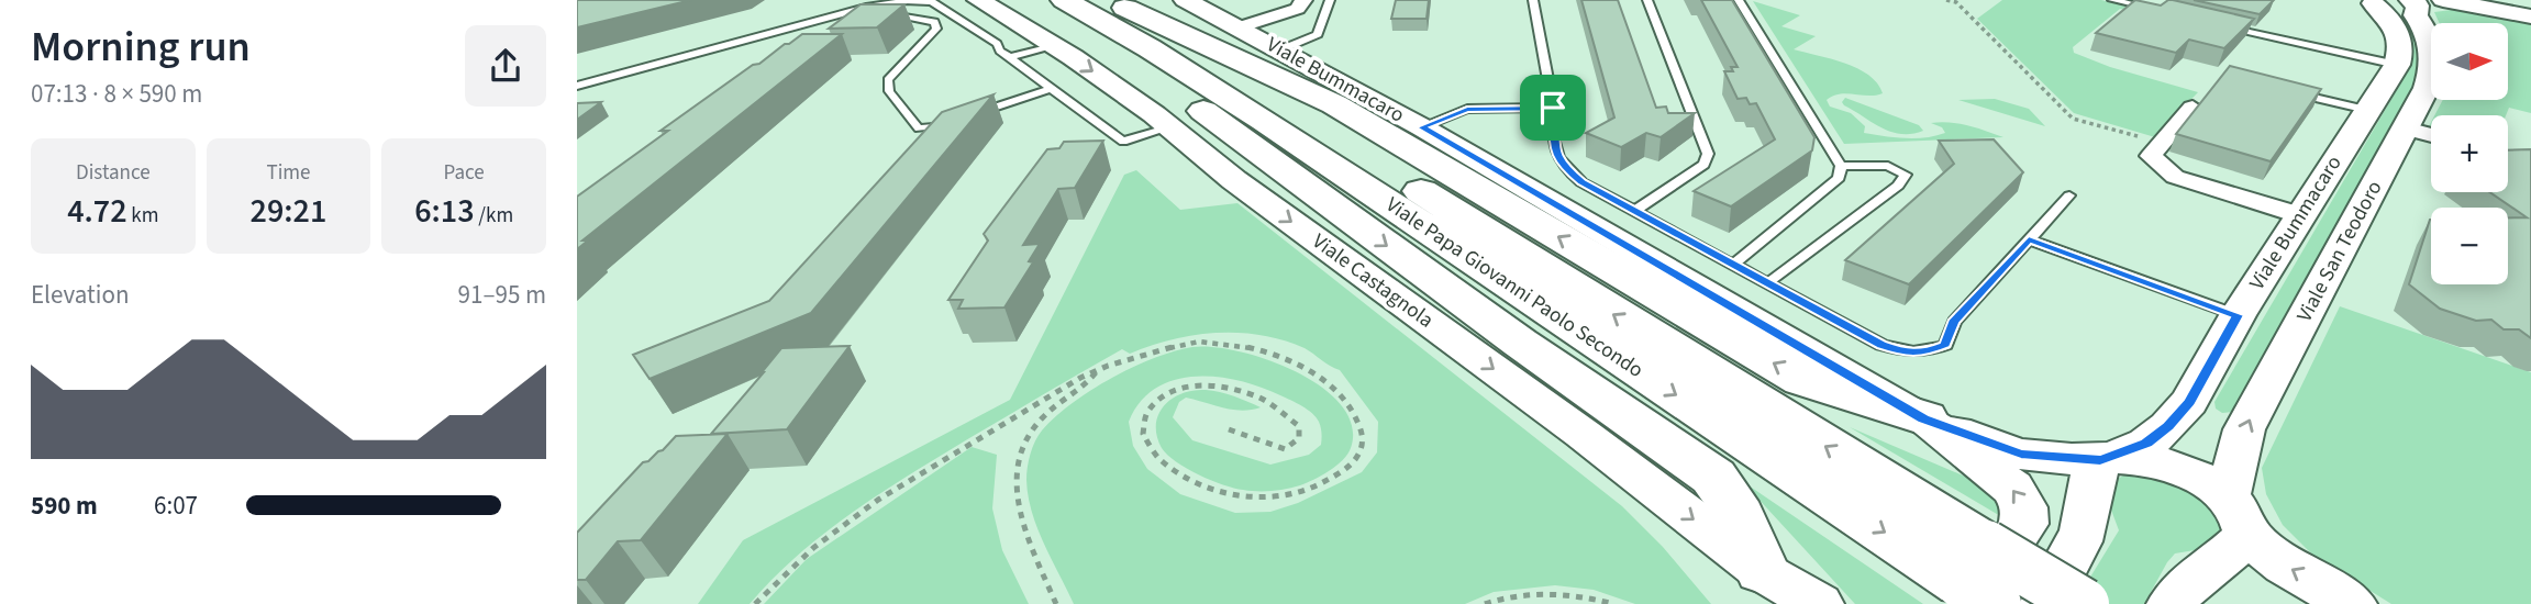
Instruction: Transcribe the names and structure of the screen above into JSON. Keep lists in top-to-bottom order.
{
  "streets": {
    "main road": [
      "Viale Bummacaro",
      "Viale San Teodoro",
      "Viale Castagnola",
      "Viale Papa Giovanni Paolo Secondo"
    ]
  },
  "one_way": ["Viale San Teodoro"],
  "north": "right",
  "page": {
    "heading": ["Morning run", "07:13 · 8 × 590 m"],
    "map_buttons": ["+", "−"],
    "stats": [
      ["Distance", "4.72 km"],
      ["Time", "29:21"],
      ["Pace", "6:13 /km"]
    ],
    "chart": ["Elevation", "91–95 m"],
    "list": [
      {
        "name": "590 m",
        "note": "6:07"
      }
    ]
  }
}
